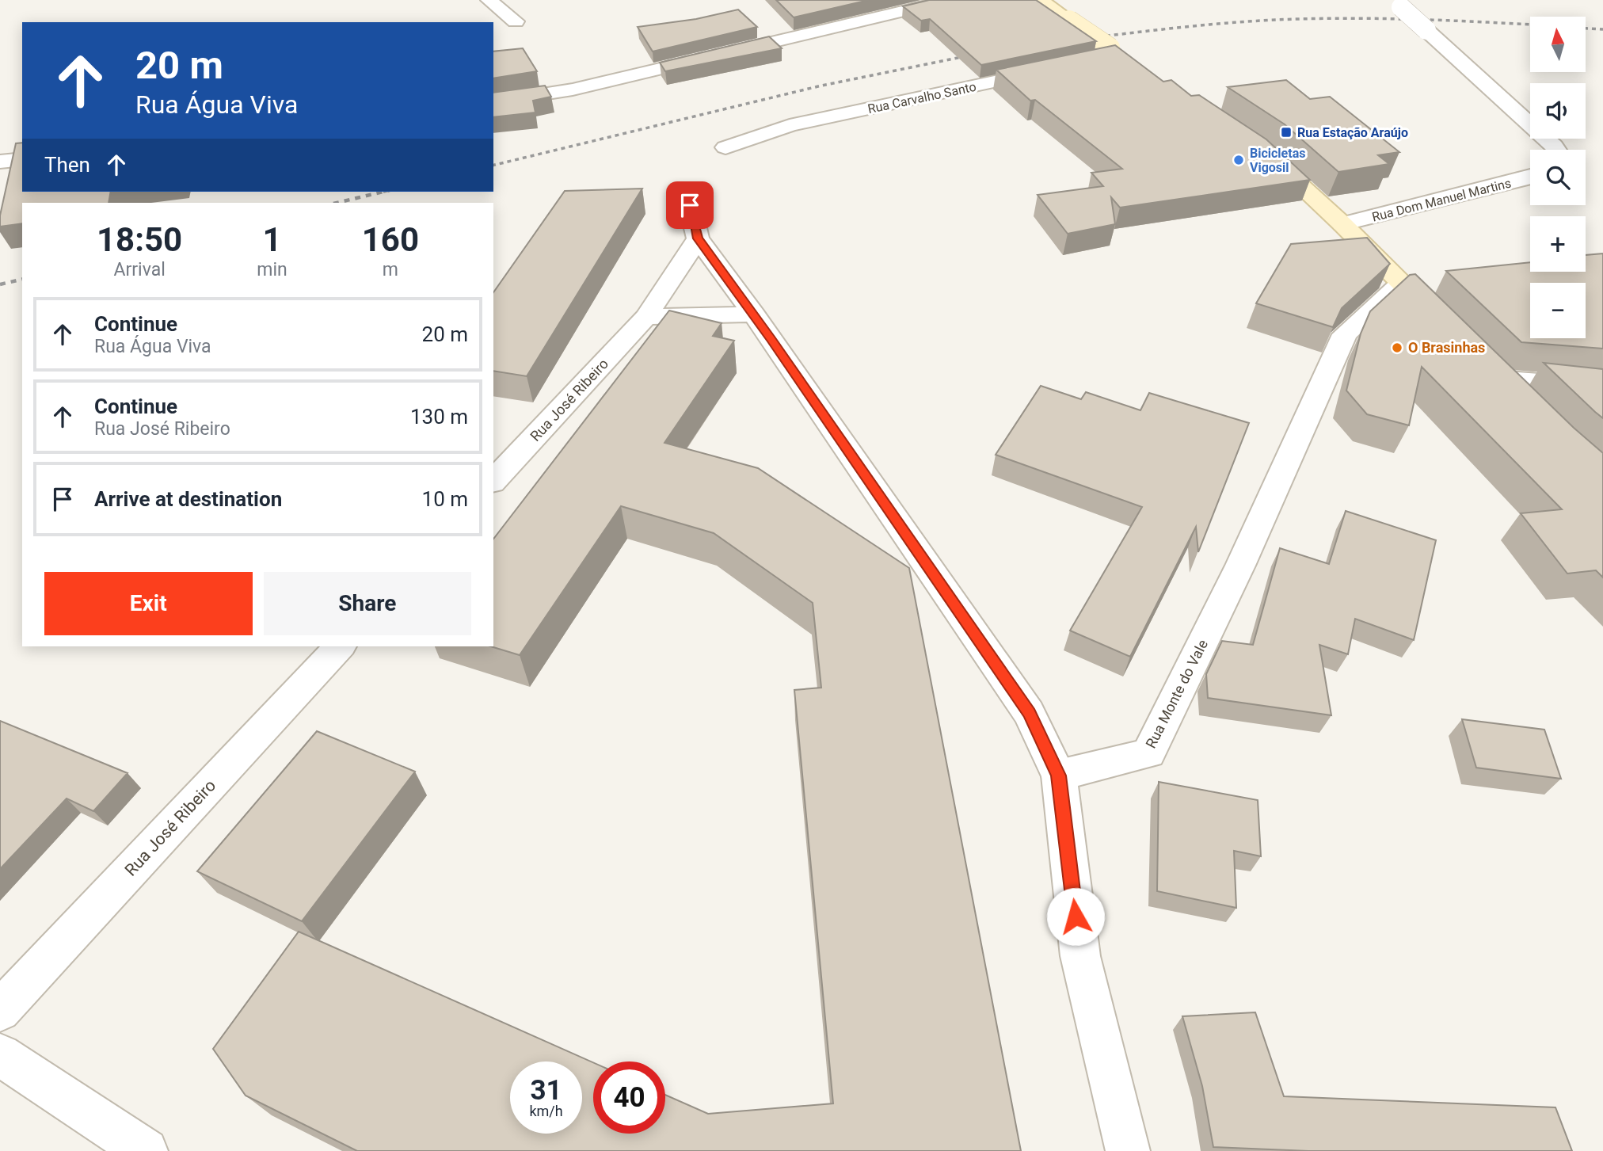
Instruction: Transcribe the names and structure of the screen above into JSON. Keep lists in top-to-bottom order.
{
  "streets": {
    "street": [
      "Rua Carvalho Santo",
      "Rua Dom Manuel Martins",
      "Rua José Ribeiro",
      "Rua Monte do Vale"
    ]
  },
  "places": {
    "transit": ["Rua Estação Araújo"],
    "other": ["Bicicletas Vigosil", "O Brasinhas"]
  },
  "north": "top",
  "page": {
    "map_buttons": ["+", "−"],
    "turn": ["20 m", "Rua Água Viva"],
    "then": "Then",
    "eta": [
      "18:50",
      "Arrival",
      "1",
      "min",
      "160",
      "m"
    ],
    "list": [
      {
        "name": "Continue",
        "note": "Rua Água Viva",
        "value": "20 m"
      },
      {
        "name": "Continue",
        "note": "Rua José Ribeiro",
        "value": "130 m"
      },
      {
        "name": "Arrive at destination",
        "value": "10 m"
      }
    ],
    "buttons": ["Exit", "Share"],
    "speed": "31 km/h",
    "limit": "40"
  }
}
